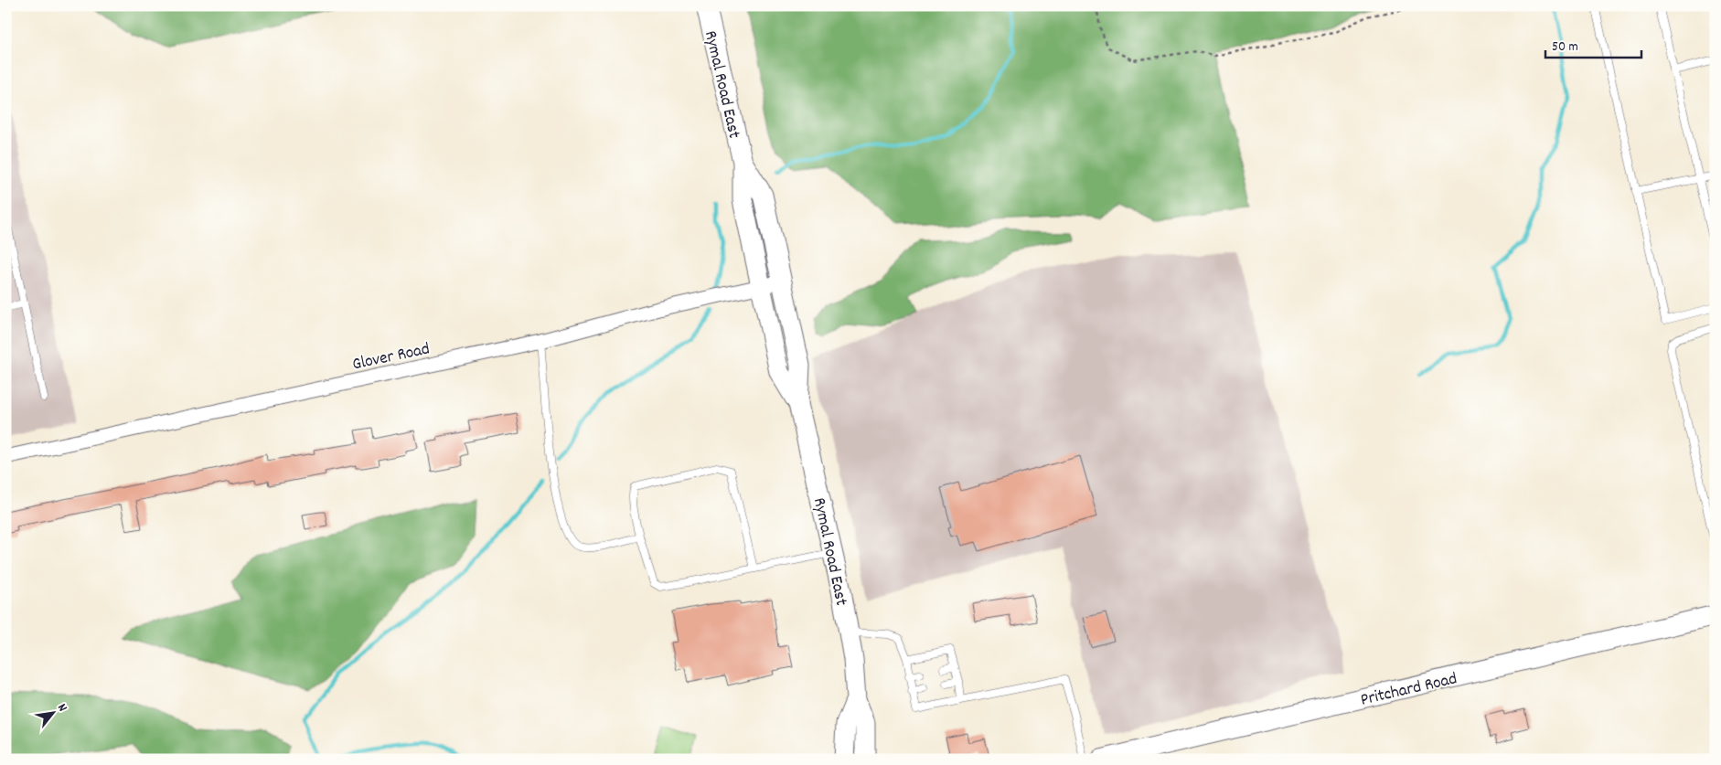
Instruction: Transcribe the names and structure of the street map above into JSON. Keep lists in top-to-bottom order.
{
  "streets": {
    "main road": ["Rymal Road East", "Pritchard Road"],
    "street": ["Glover Road"]
  },
  "crossings": [
    ["Rymal Road East", "Glover Road"]
  ],
  "scale_bar": "50 m",
  "north": "top right"
}
